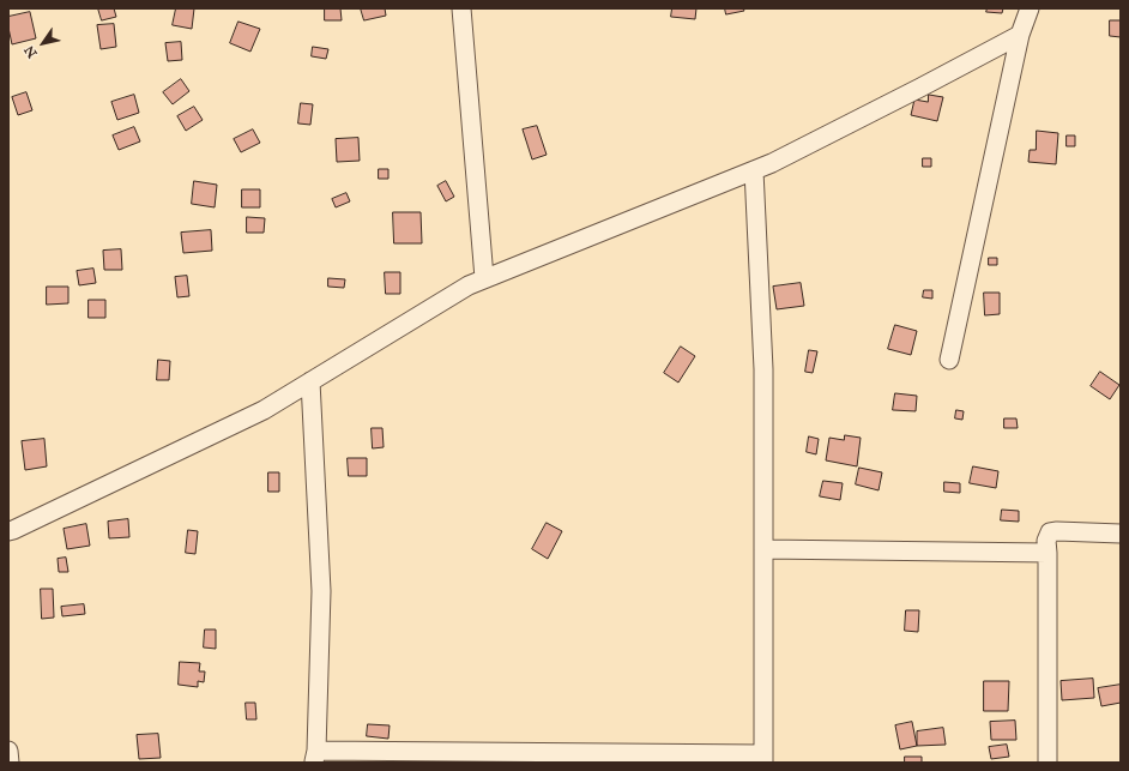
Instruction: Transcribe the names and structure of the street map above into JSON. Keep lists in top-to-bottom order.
{
  "north": "bottom left"
}
